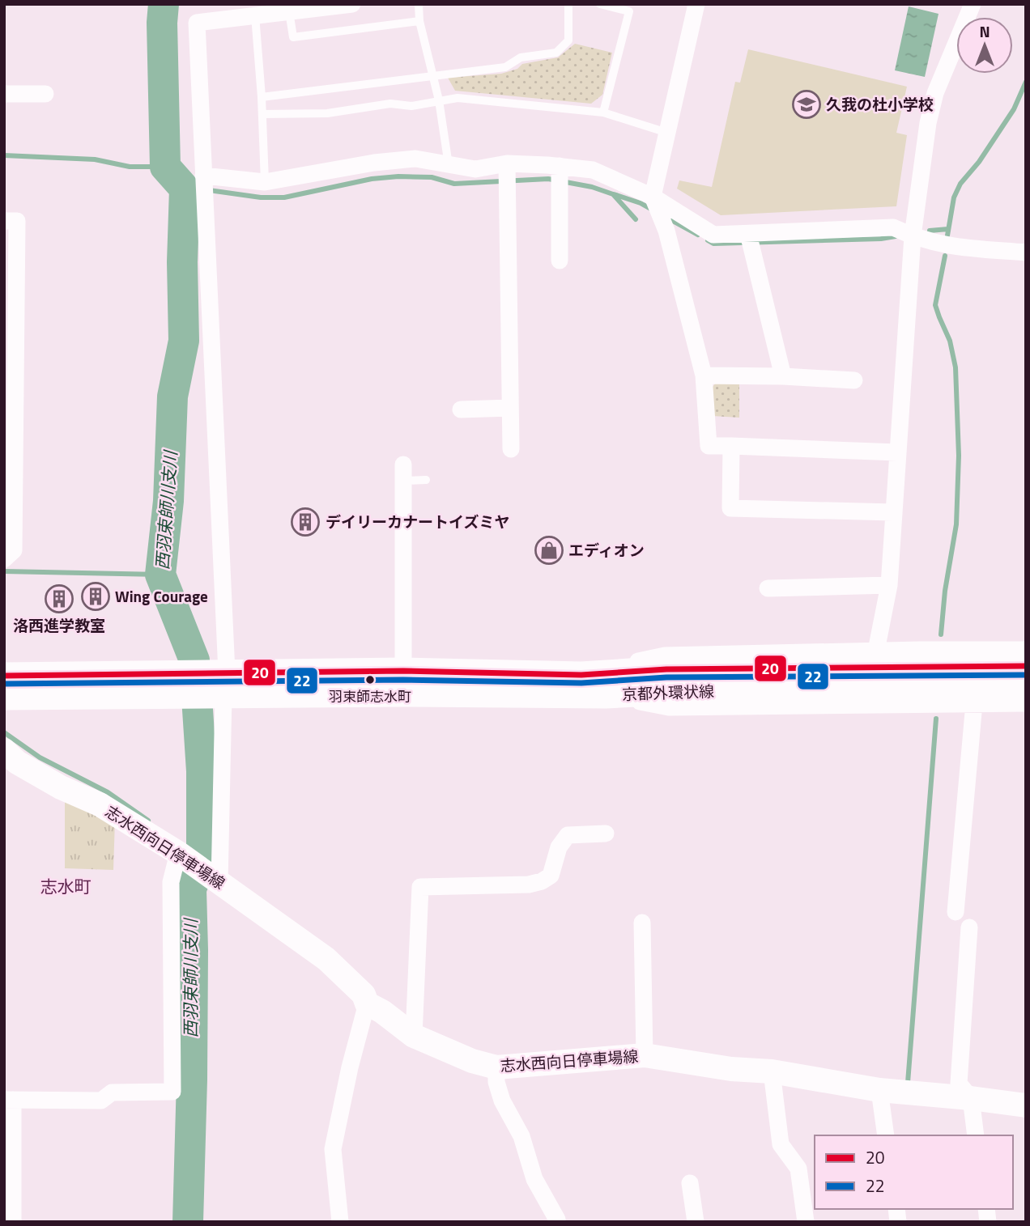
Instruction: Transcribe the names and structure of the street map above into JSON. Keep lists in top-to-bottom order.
{
  "streets": {
    "main road": ["京都外環状線", "志水西向日停車場線"]
  },
  "districts": ["志水町"],
  "water": ["西羽束師川支川"],
  "places": {
    "school or university": ["久我の杜小学校"],
    "building": ["デイリーカナートイズミヤ", "Wing Courage", "洛西進学教室"],
    "shop": ["エディオン"],
    "other": ["羽束師志水町"]
  },
  "lines": ["transit line 20", "transit line 22"],
  "legend": ["20", "22"],
  "north": "top"
}
